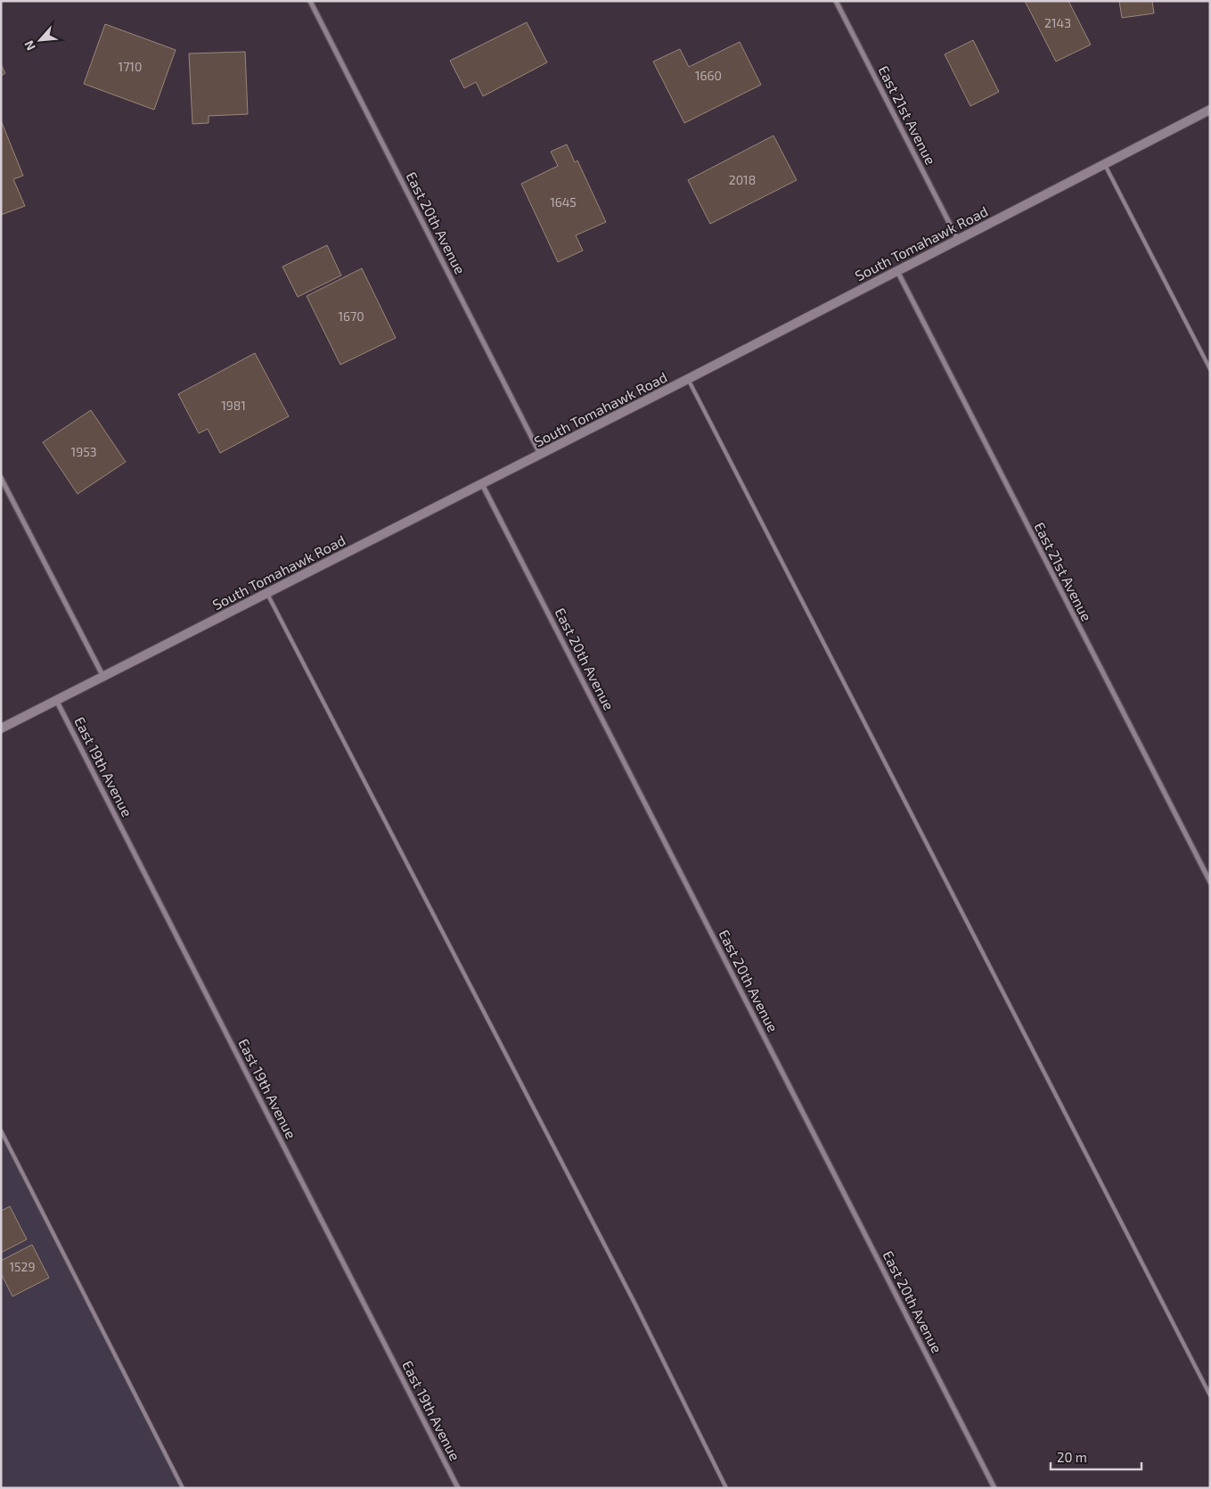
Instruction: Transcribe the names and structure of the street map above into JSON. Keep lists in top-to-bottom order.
{
  "streets": {
    "main road": ["South Tomahawk Road"],
    "street": ["East 21st Avenue", "East 20th Avenue", "East 19th Avenue"]
  },
  "crossings": [
    ["East 21st Avenue", "South Tomahawk Road"],
    ["East 20th Avenue", "South Tomahawk Road"],
    ["South Tomahawk Road", "East 19th Avenue"]
  ],
  "house_numbers": [
    "2143",
    "1710",
    "1660",
    "2018",
    "1645",
    "1670",
    "1981",
    "1953",
    "1529"
  ],
  "scale_bar": "20 m",
  "north": "bottom left"
}
